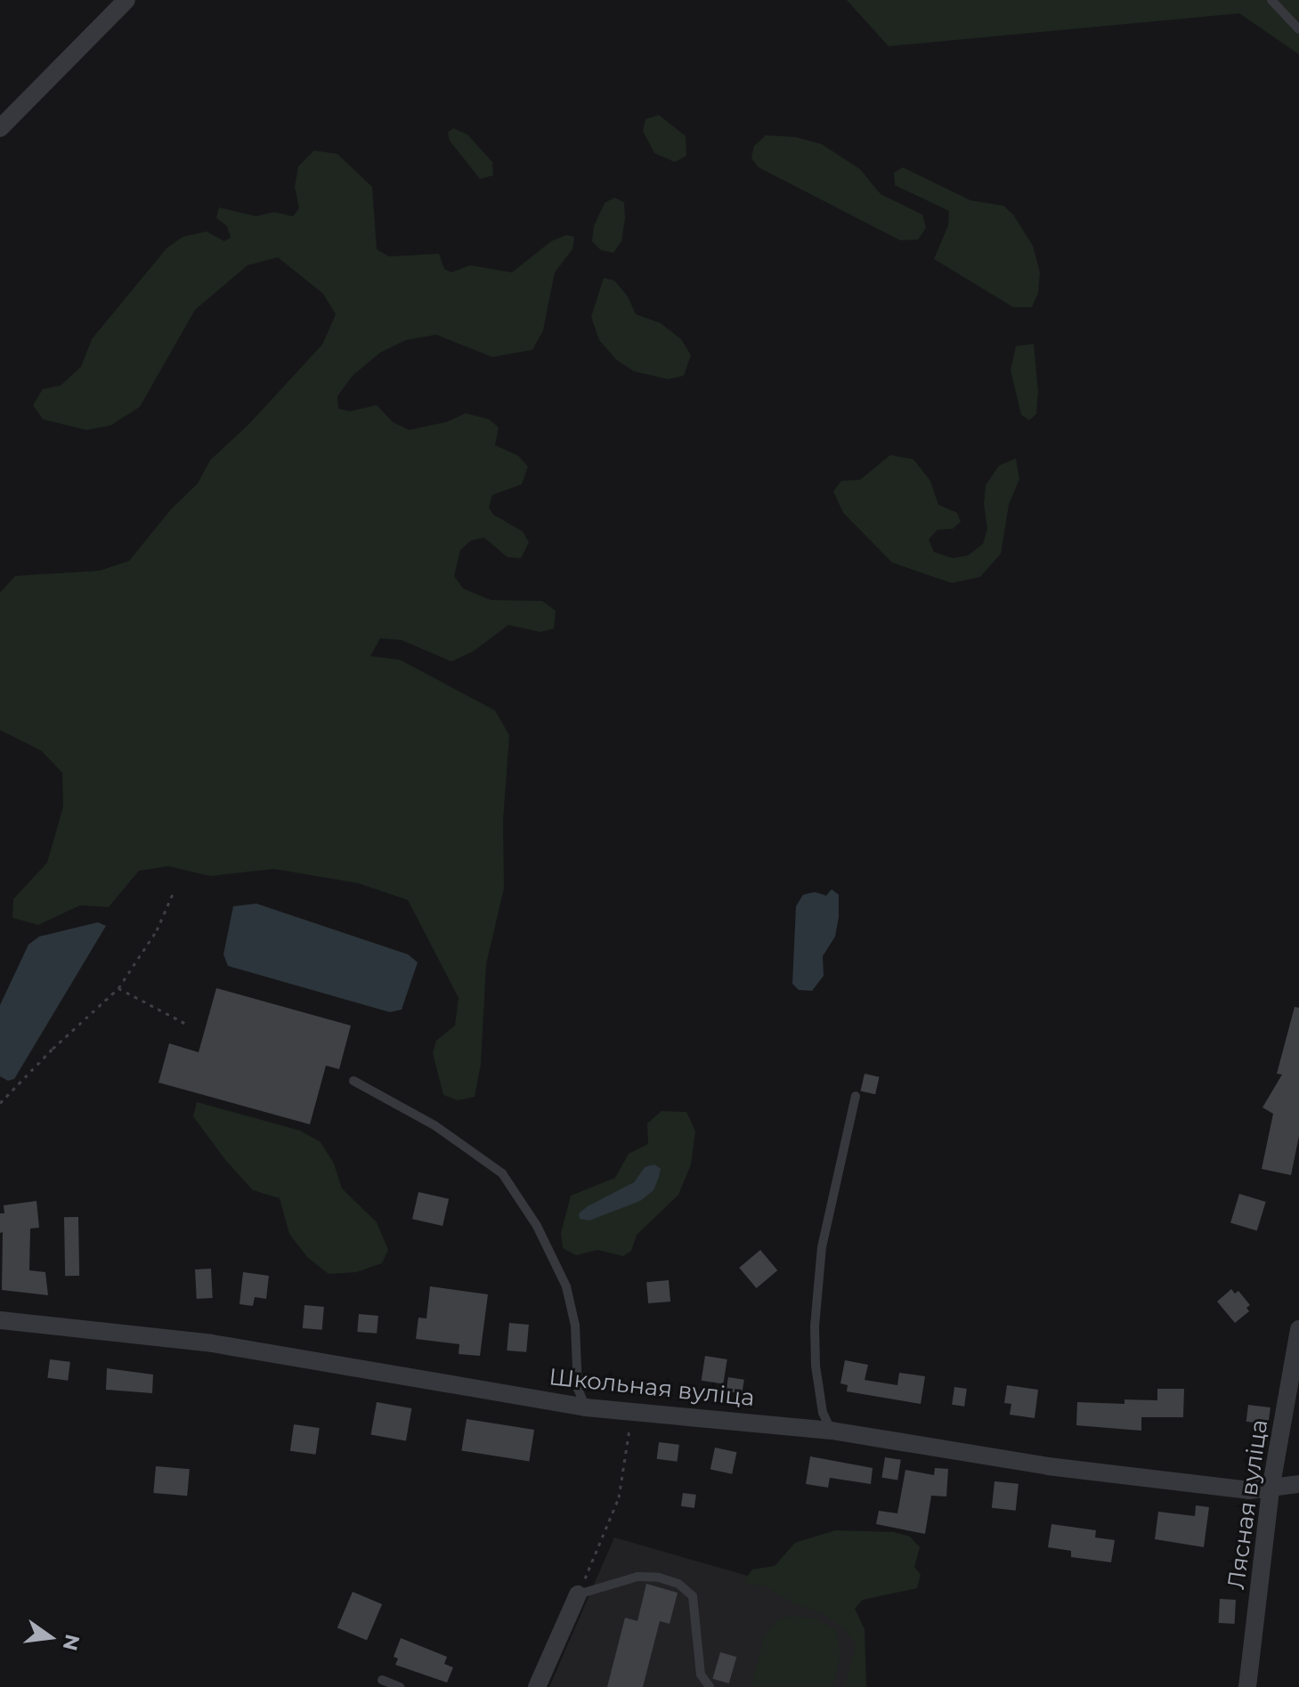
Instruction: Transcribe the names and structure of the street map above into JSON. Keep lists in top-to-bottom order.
{
  "streets": {
    "street": ["Школьная вуліца", "Лясная вуліца"]
  },
  "crossings": [
    ["Школьная вуліца", "Лясная вуліца"]
  ],
  "north": "right"
}
